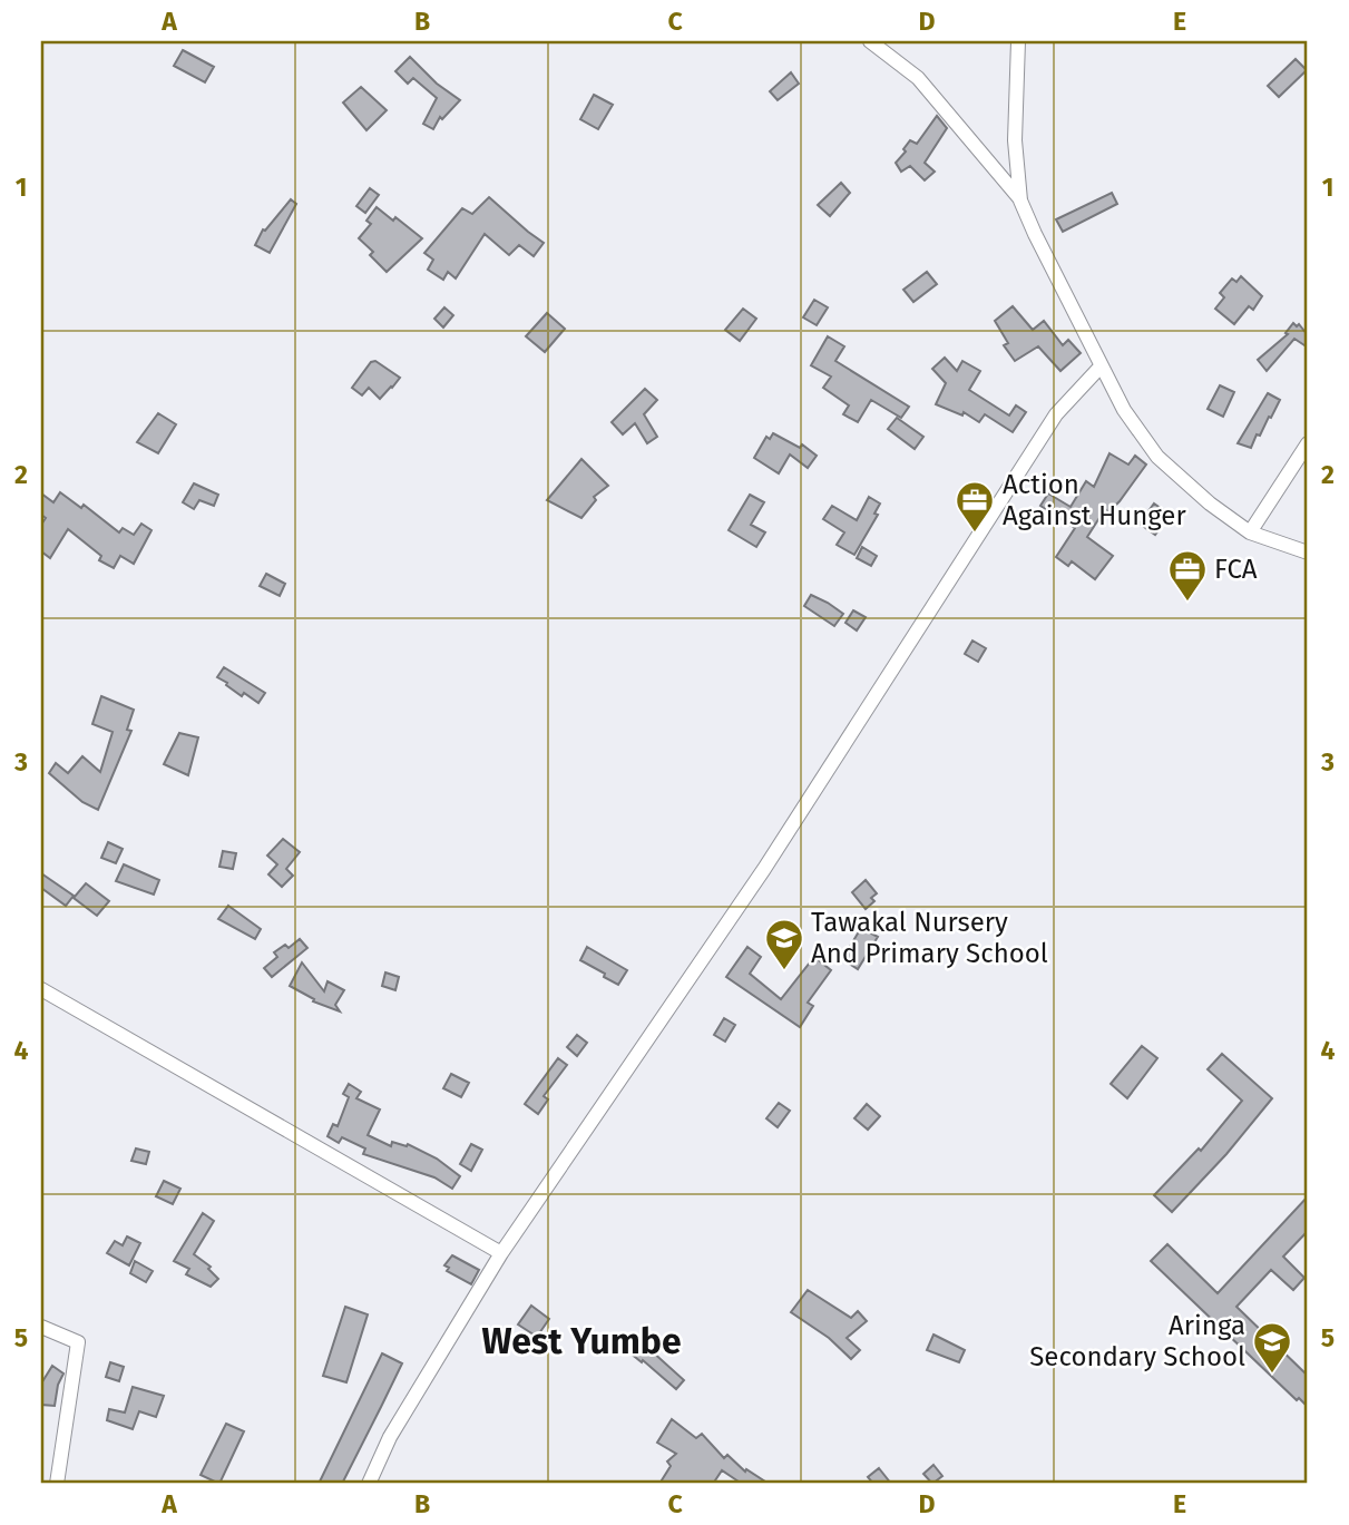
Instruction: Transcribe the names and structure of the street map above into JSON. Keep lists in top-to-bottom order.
{
  "districts": ["West Yumbe"],
  "places": {
    "office": ["Action Against Hunger", "FCA"],
    "school or university": ["Tawakal Nursery And Primary School", "Aringa Secondary School"]
  },
  "grid": {
    "columns": [
      "A",
      "B",
      "C",
      "D",
      "E"
    ],
    "rows": [
      "1",
      "2",
      "3",
      "4",
      "5"
    ]
  }
}
